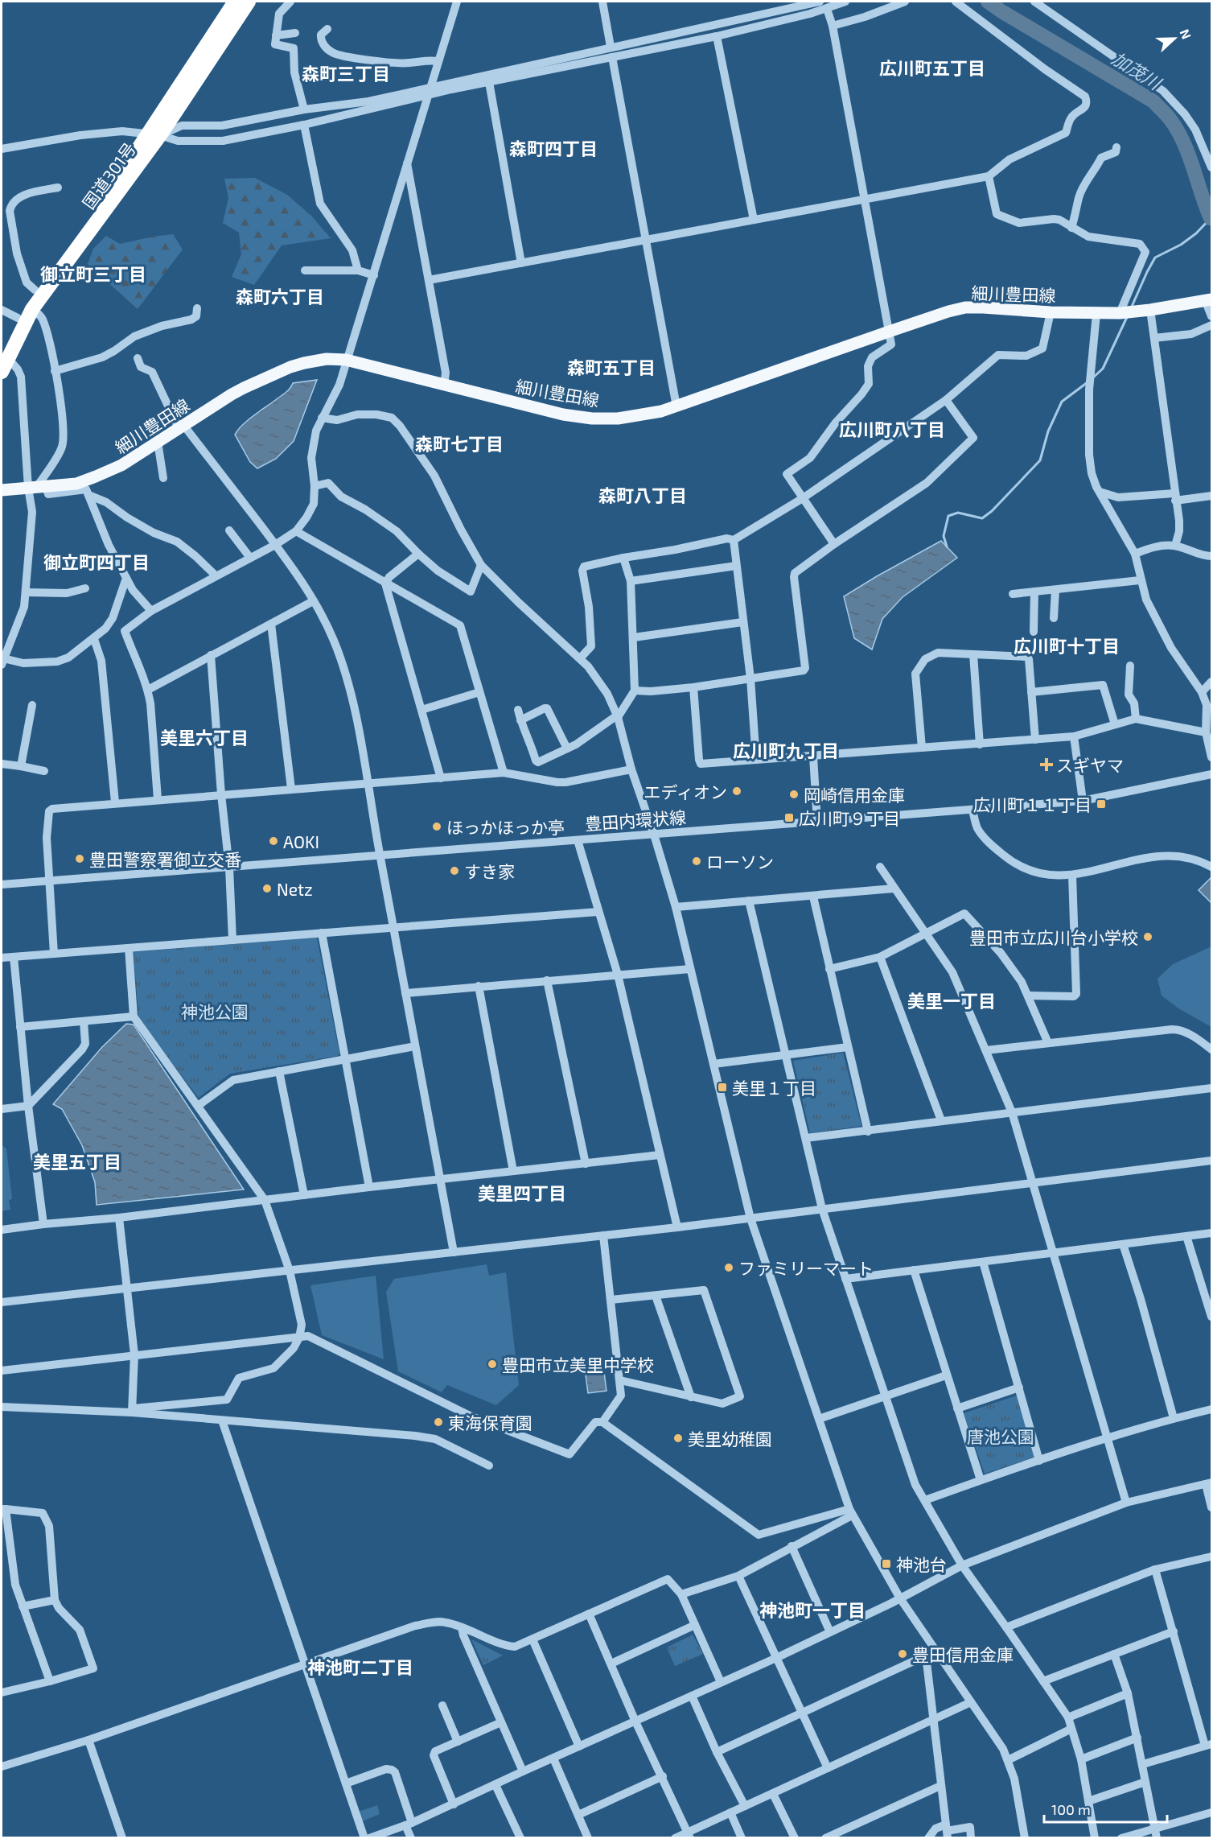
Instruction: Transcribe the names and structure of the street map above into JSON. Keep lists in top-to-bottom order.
{
  "streets": {
    "highway": ["国道301号"],
    "main road": ["細川豊田線"],
    "street": ["豊田内環状線"]
  },
  "districts": [
    "広川町五丁目",
    "森町三丁目",
    "森町四丁目",
    "御立町三丁目",
    "森町六丁目",
    "森町五丁目",
    "広川町八丁目",
    "森町七丁目",
    "森町八丁目",
    "御立町四丁目",
    "広川町十丁目",
    "美里六丁目",
    "広川町九丁目",
    "美里一丁目",
    "美里五丁目",
    "美里四丁目",
    "神池町一丁目",
    "神池町二丁目"
  ],
  "water": ["加茂川"],
  "parks": ["神池公園", "唐池公園"],
  "places": {
    "health": ["スギヤマ"],
    "other": [
      "エディオン",
      "岡崎信用金庫",
      "ほっかほっか亭",
      "AOKI",
      "豊田警察署御立交番",
      "ローソン",
      "すき家",
      "Netz",
      "豊田市立広川台小学校",
      "ファミリーマート",
      "豊田市立美里中学校",
      "東海保育園",
      "美里幼稚園",
      "豊田信用金庫"
    ],
    "transit": [
      "広川町１１丁目",
      "広川町９丁目",
      "美里１丁目",
      "神池台"
    ]
  },
  "scale_bar": "100 m",
  "north": "right"
}
